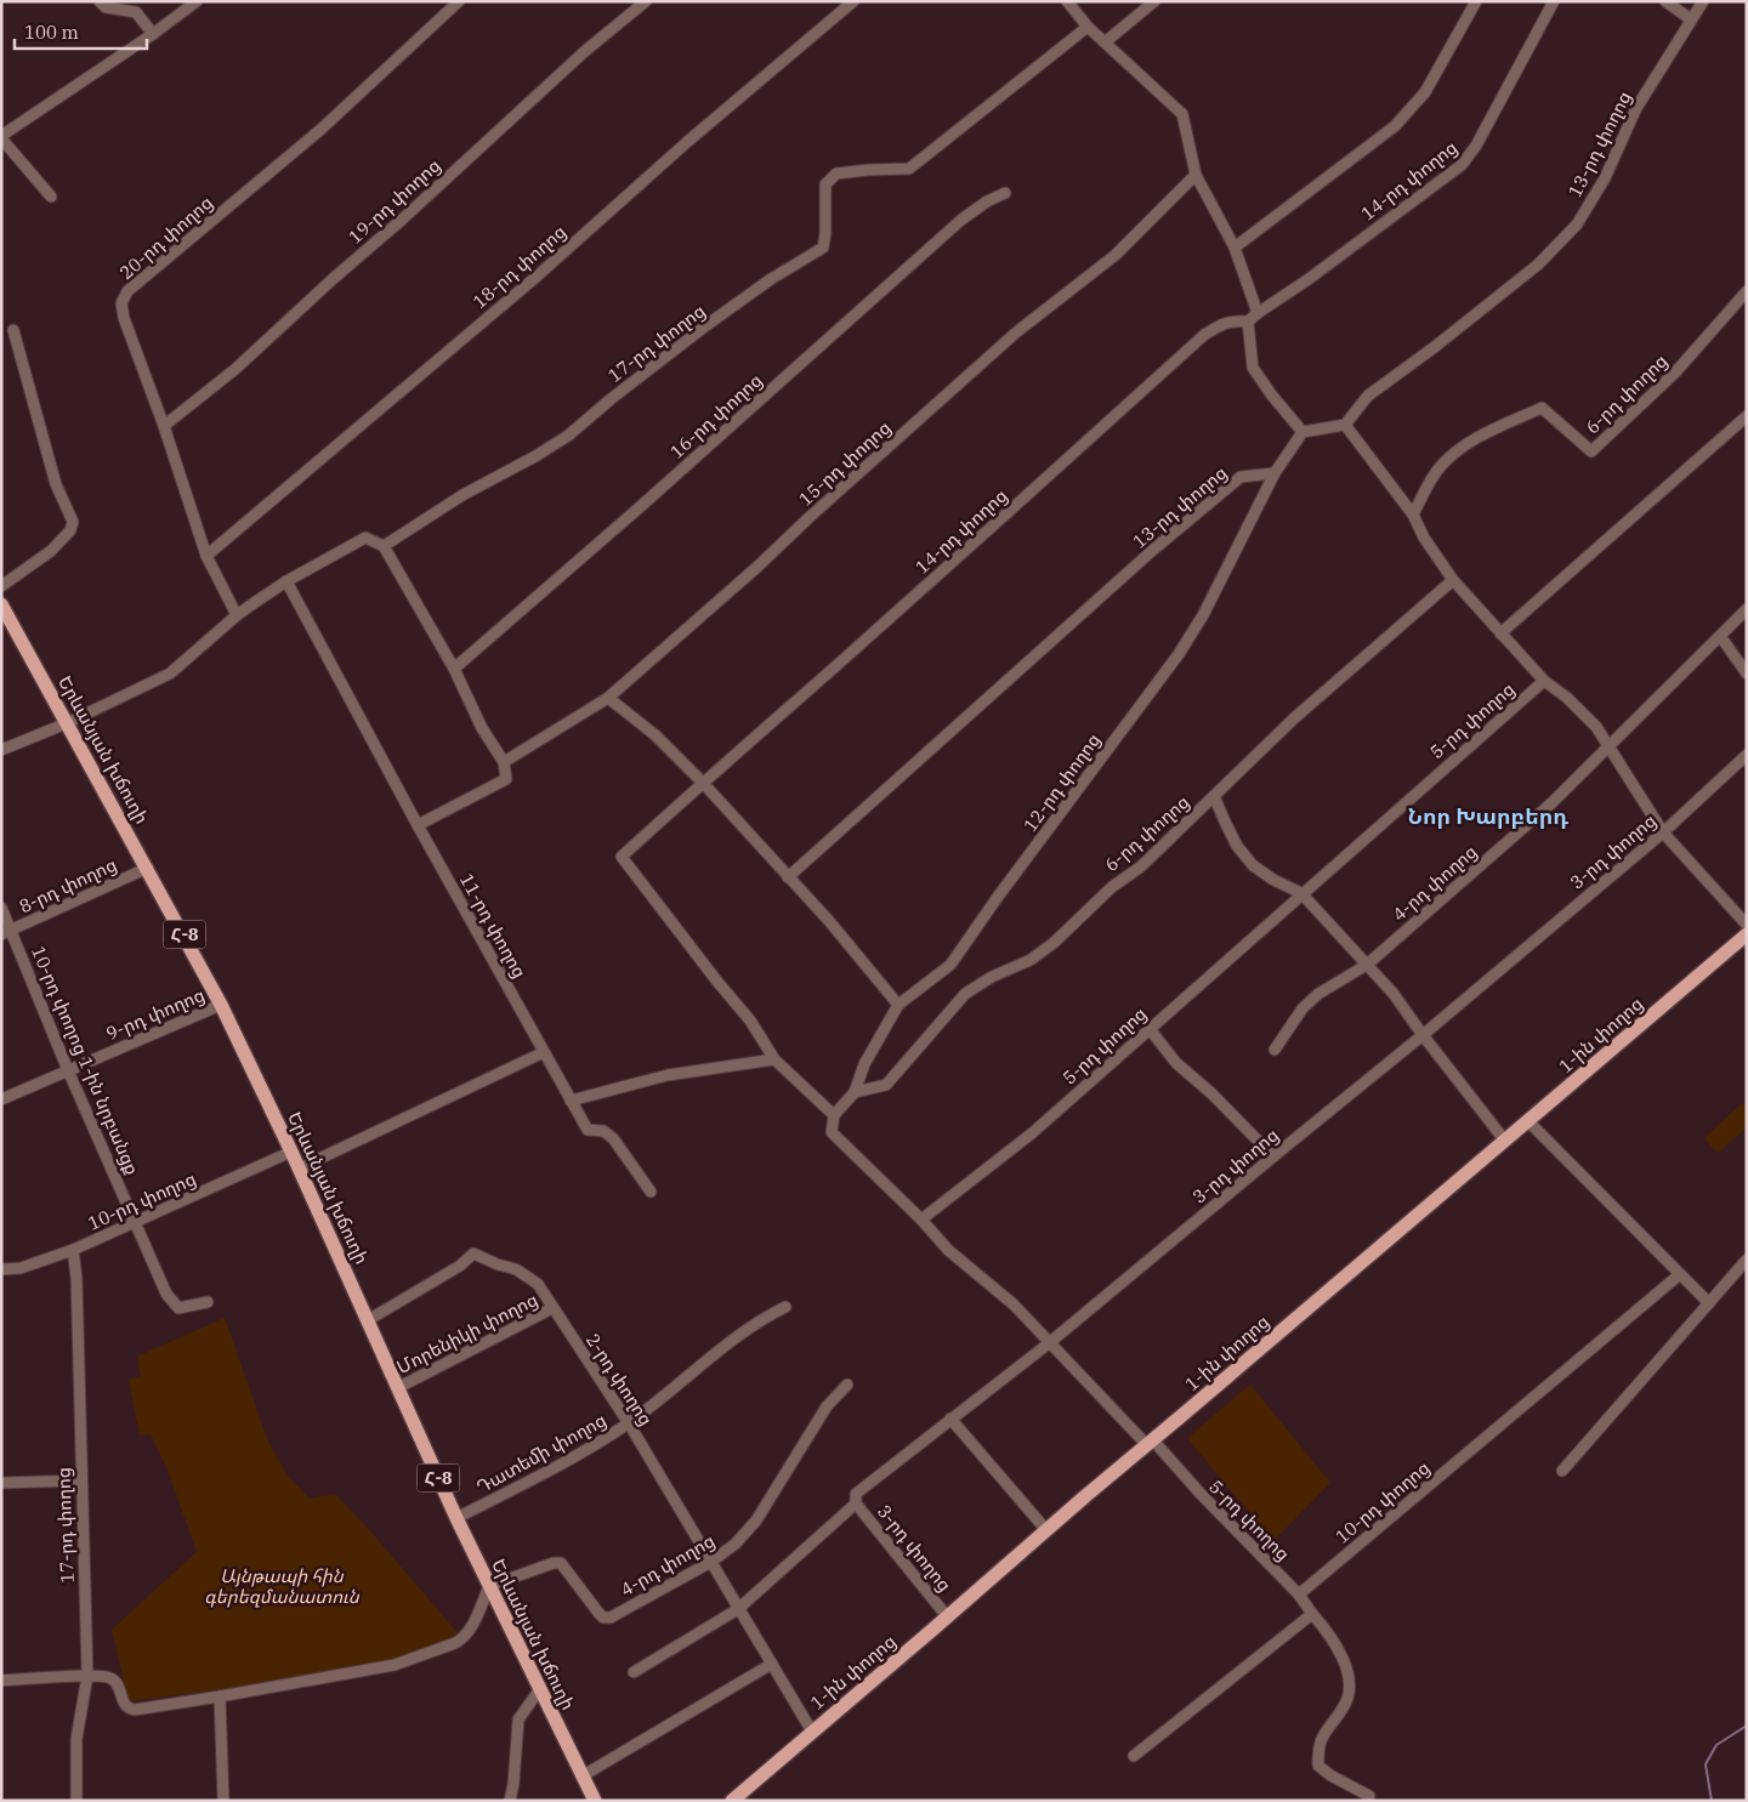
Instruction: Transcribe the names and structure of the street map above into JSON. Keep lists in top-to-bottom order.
{
  "streets": {
    "main road": ["Երևանյան խճուղի", "Հ-8", "1-ին փողոց"],
    "street": [
      "13-րդ փողոց",
      "14-րդ փողոց",
      "19-րդ փողոց",
      "20-րդ փողոց",
      "18-րդ փողոց",
      "17-րդ փողոց",
      "6-րդ փողոց",
      "16-րդ փողոց",
      "15-րդ փողոց",
      "5-րդ փողոց",
      "12-րդ փողոց",
      "3-րդ փողոց",
      "4-րդ փողոց",
      "8-րդ փողոց",
      "11-րդ փողոց",
      "9-րդ փողոց",
      "10-րդ փողոց 1-ին նրբանցք",
      "10-րդ փողոց",
      "Մորենիկի փողոց",
      "2-րդ փողոց",
      "Դատեմի փողոց"
    ]
  },
  "crossings": [
    ["13-րդ փողոց", "12-րդ փողոց"],
    ["19-րդ փողոց", "20-րդ փողոց"],
    ["20-րդ փողոց", "18-րդ փողոց"],
    ["17-րդ փողոց", "10-րդ փողոց"],
    ["6-րդ փողոց", "12-րդ փողոց"],
    ["5-րդ փողոց", "3-րդ փողոց"],
    ["5-րդ փողոց", "1-ին փողոց"],
    ["5-րդ փողոց", "10-րդ փողոց"],
    ["Երևանյան խճուղի", "4-րդ փողոց"],
    ["Երևանյան խճուղի", "8-րդ փողոց"],
    ["Երևանյան խճուղի", "9-րդ փողոց"],
    ["Երևանյան խճուղի", "10-րդ փողոց"],
    ["Երևանյան խճուղի", "Մորենիկի փողոց"],
    ["Երևանյան խճուղի", "2-րդ փողոց"],
    ["Երևանյան խճուղի", "Դատեմի փողոց"],
    ["3-րդ փողոց", "1-ին փողոց"],
    ["4-րդ փողոց", "2-րդ փողոց"],
    ["8-րդ փողոց", "10-րդ փողոց 1-ին նրբանցք"],
    ["9-րդ փողոց", "10-րդ փողոց 1-ին նրբանցք"],
    ["1-ին փողոց", "2-րդ փողոց"],
    ["10-րդ փողոց 1-ին նրբանցք", "10-րդ փողոց"],
    ["Մորենիկի փողոց", "2-րդ փողոց"],
    ["2-րդ փողոց", "Դատեմի փողոց"]
  ],
  "districts": ["Նոր Խարբերդ"],
  "parks": ["Այնթապի հին գերեզմանատուն"],
  "scale_bar": "100 m"
}
